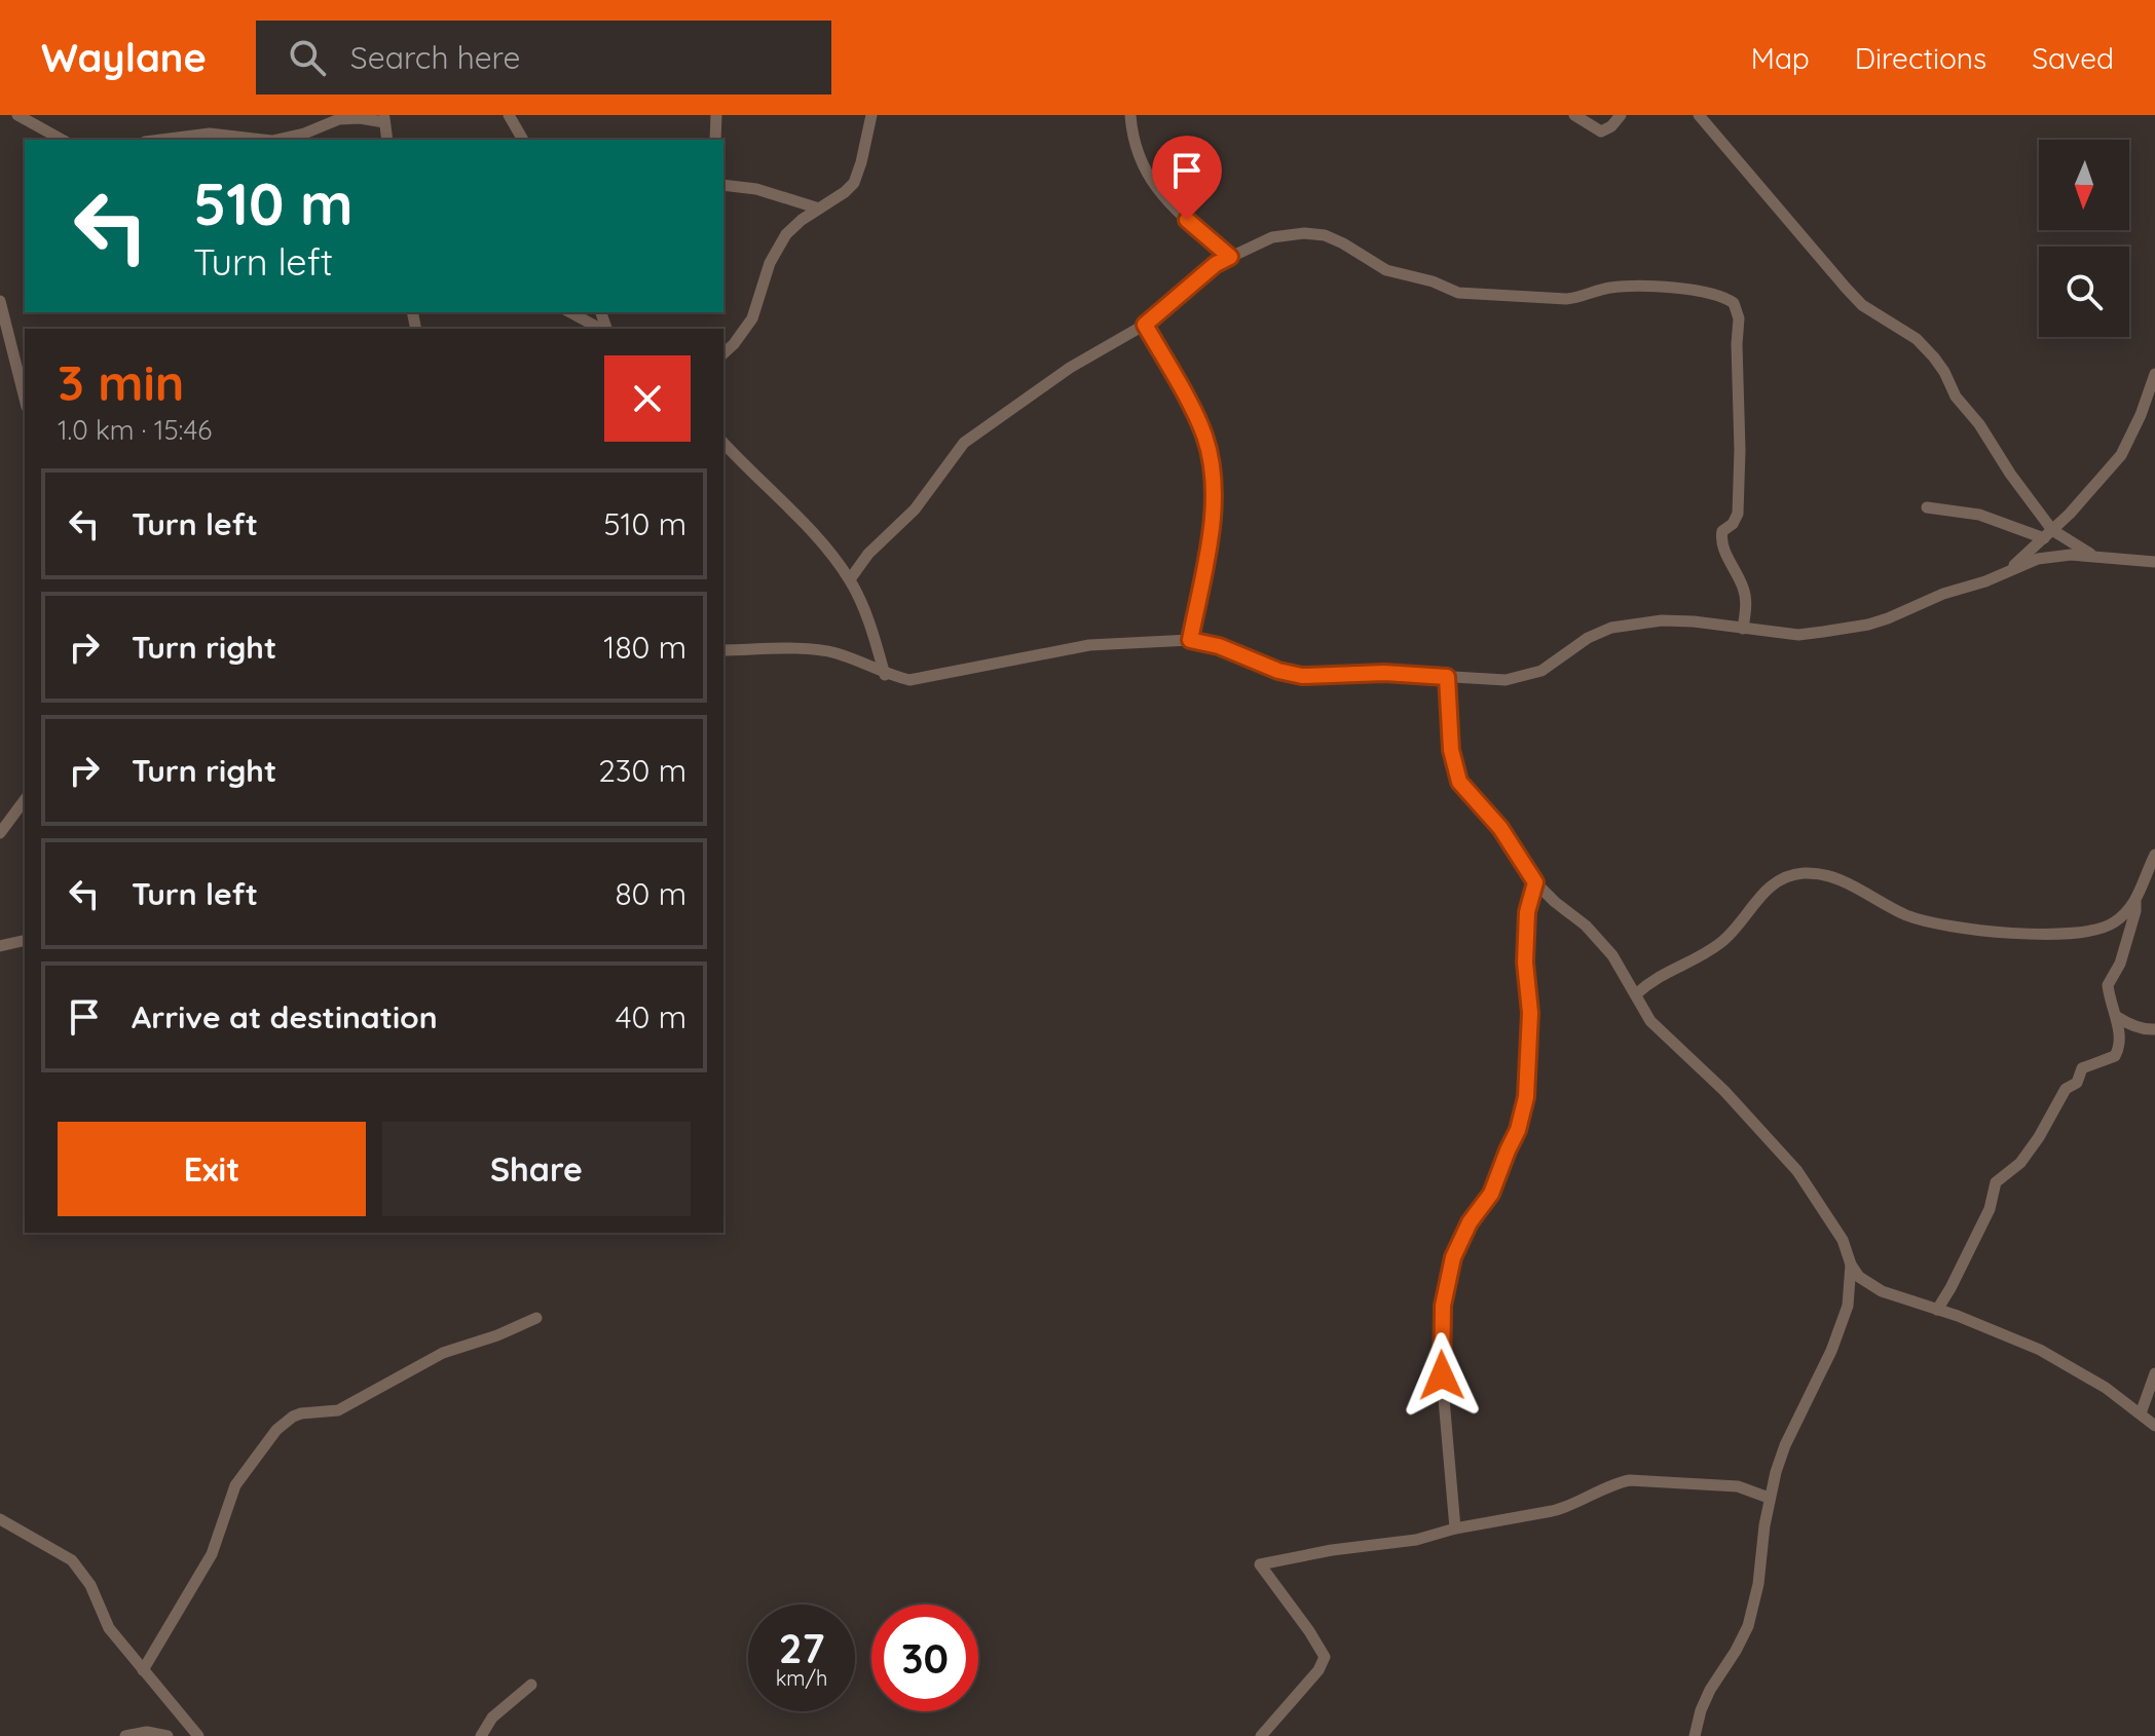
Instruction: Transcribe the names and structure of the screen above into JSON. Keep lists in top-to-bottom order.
{
  "north": "bottom",
  "page": {
    "header": "Waylane",
    "search": "Search here",
    "nav": ["Map", "Directions", "Saved"],
    "turn": ["510 m", "Turn left"],
    "heading": ["3 min", "1.0 km · 15:46"],
    "list": [
      {
        "name": "Turn left",
        "value": "510 m"
      },
      {
        "name": "Turn right",
        "value": "180 m"
      },
      {
        "name": "Turn right",
        "value": "230 m"
      },
      {
        "name": "Turn left",
        "value": "80 m"
      },
      {
        "name": "Arrive at destination",
        "value": "40 m"
      }
    ],
    "buttons": ["Exit", "Share"],
    "speed": "27 km/h",
    "limit": "30"
  }
}
